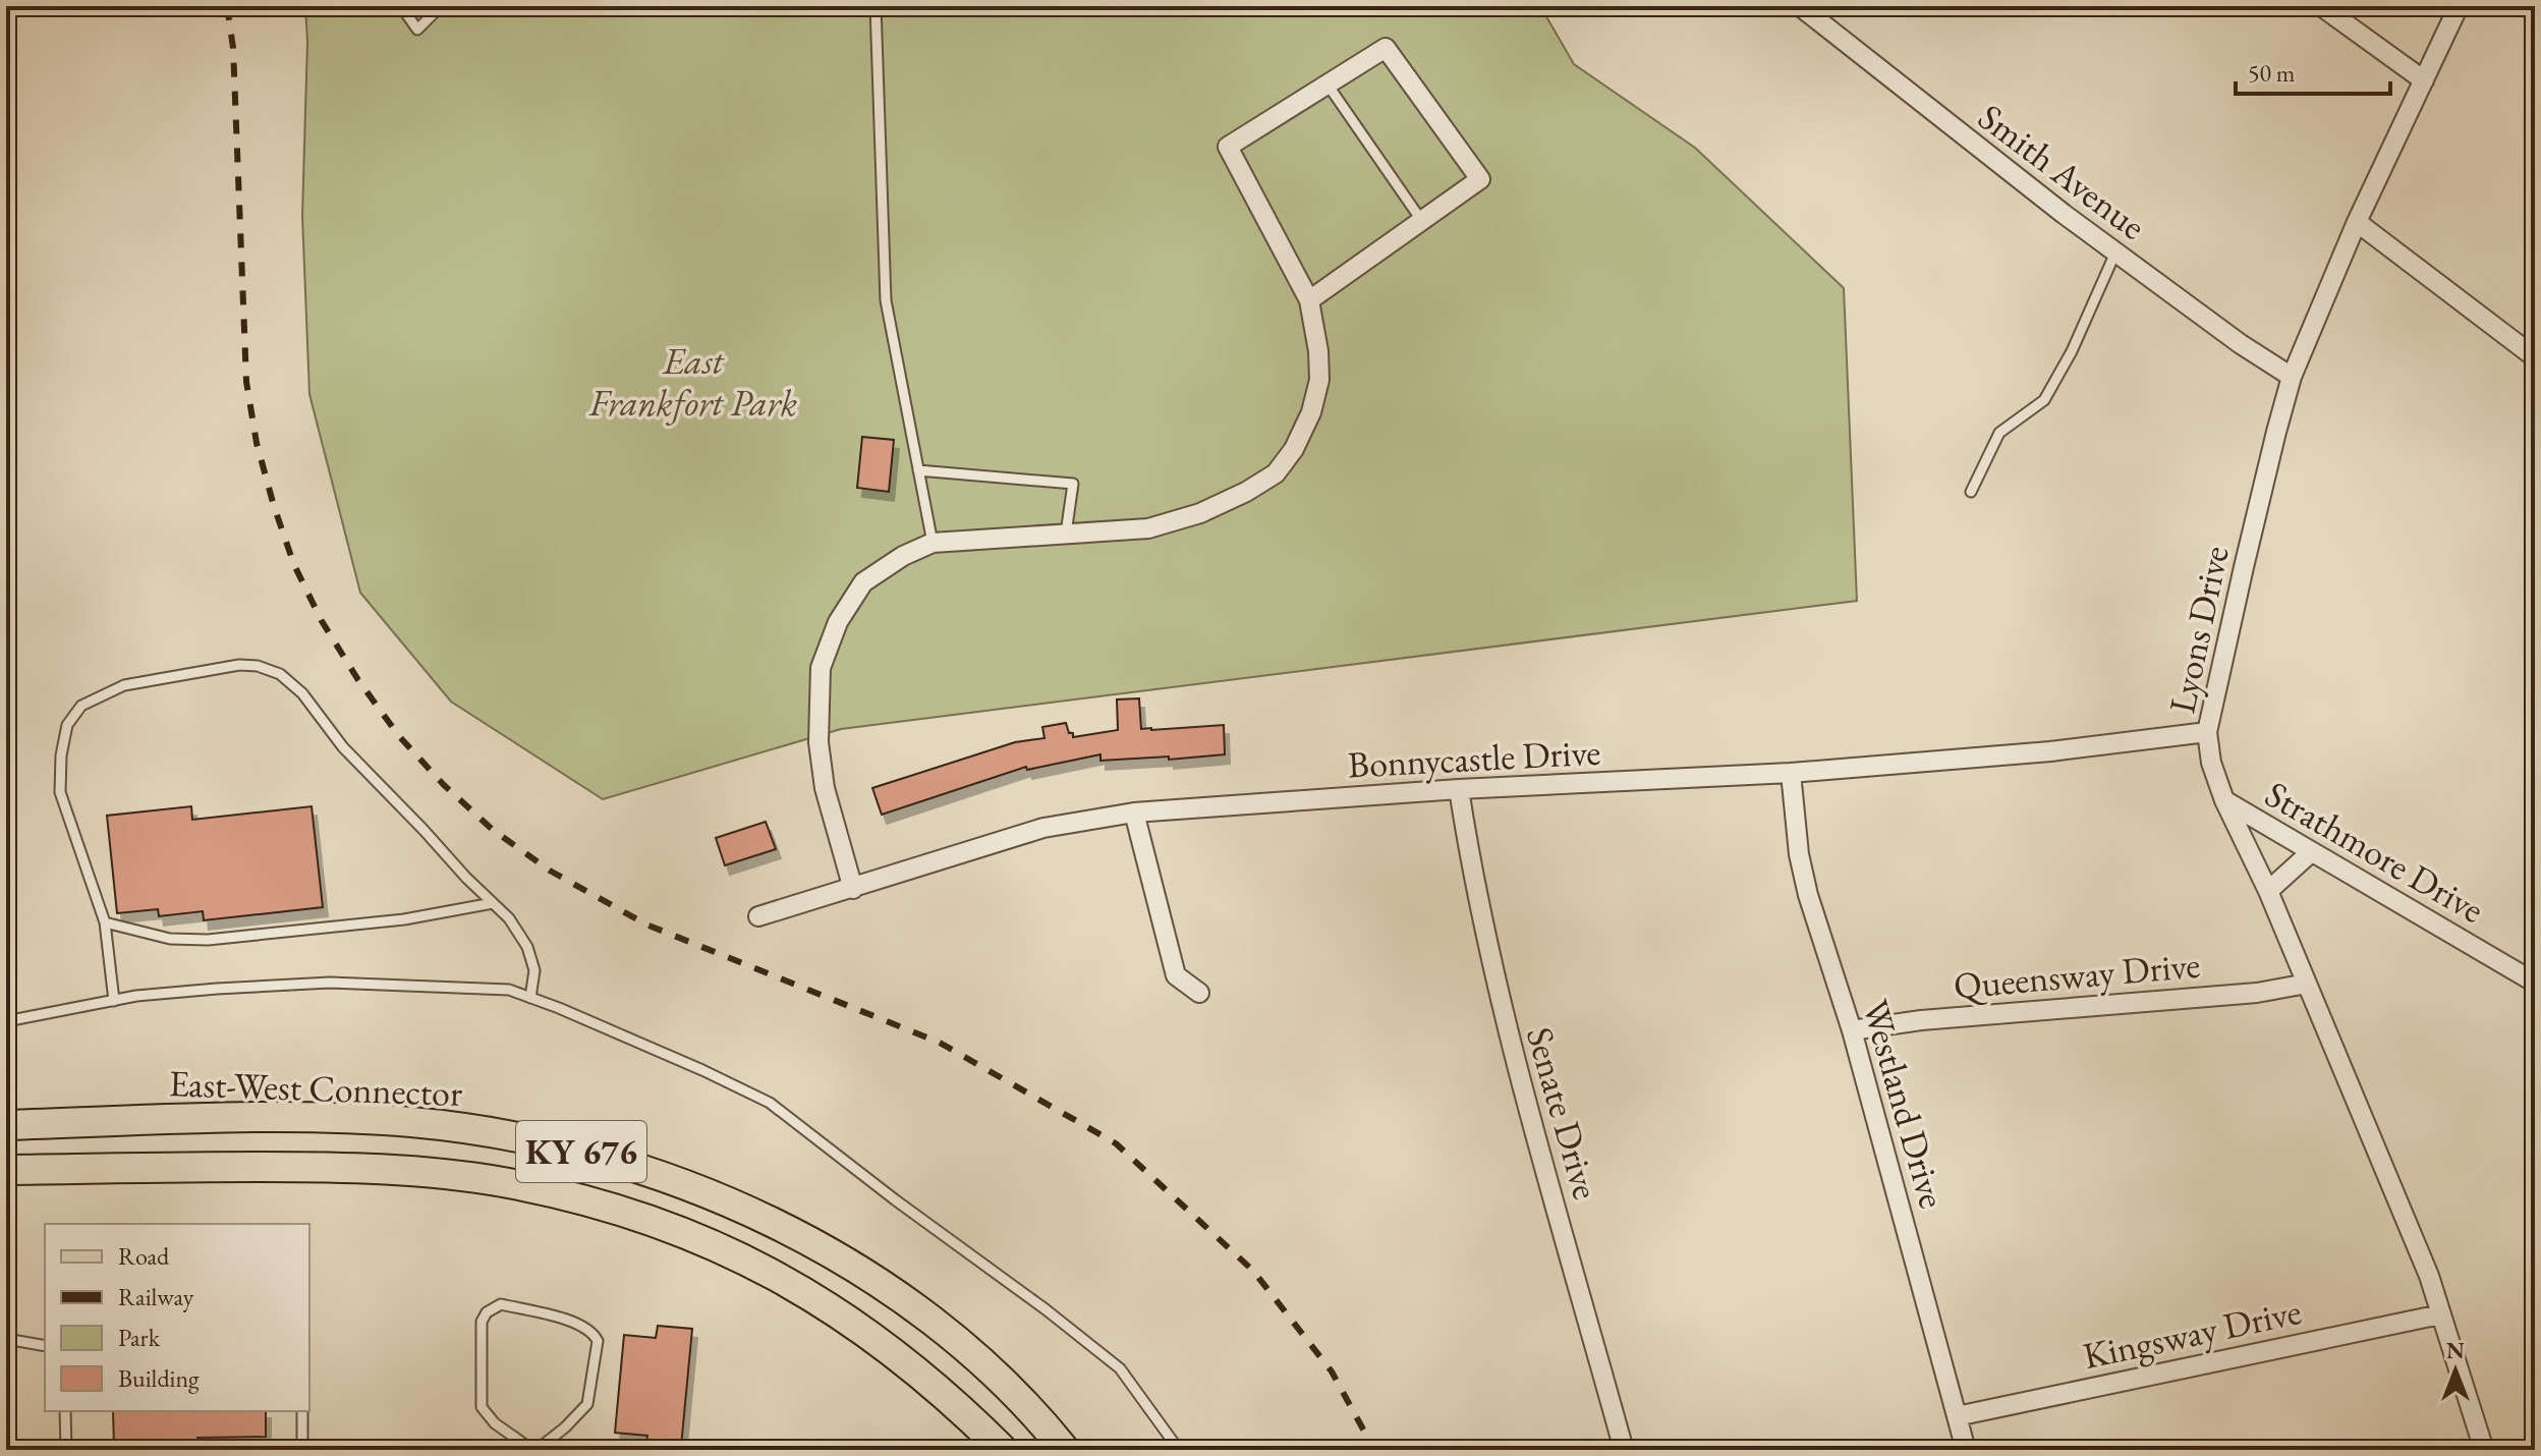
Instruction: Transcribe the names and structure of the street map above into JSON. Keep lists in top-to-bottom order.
{
  "streets": {
    "main road": ["East-West Connector", "KY 676"],
    "street": [
      "Smith Avenue",
      "Lyons Drive",
      "Bonnycastle Drive",
      "Strathmore Drive",
      "Queensway Drive",
      "Westland Drive",
      "Senate Drive",
      "Kingsway Drive"
    ]
  },
  "crossings": [
    ["Smith Avenue", "Lyons Drive"],
    ["Lyons Drive", "Bonnycastle Drive"],
    ["Lyons Drive", "Strathmore Drive"],
    ["Lyons Drive", "Queensway Drive"],
    ["Lyons Drive", "Kingsway Drive"],
    ["Bonnycastle Drive", "Westland Drive"],
    ["Bonnycastle Drive", "Senate Drive"],
    ["Queensway Drive", "Westland Drive"],
    ["Westland Drive", "Kingsway Drive"]
  ],
  "parks": ["East Frankfort Park"],
  "legend": [
    "Road",
    "Railway",
    "Park",
    "Building"
  ],
  "scale_bar": "50 m",
  "north": "top"
}
